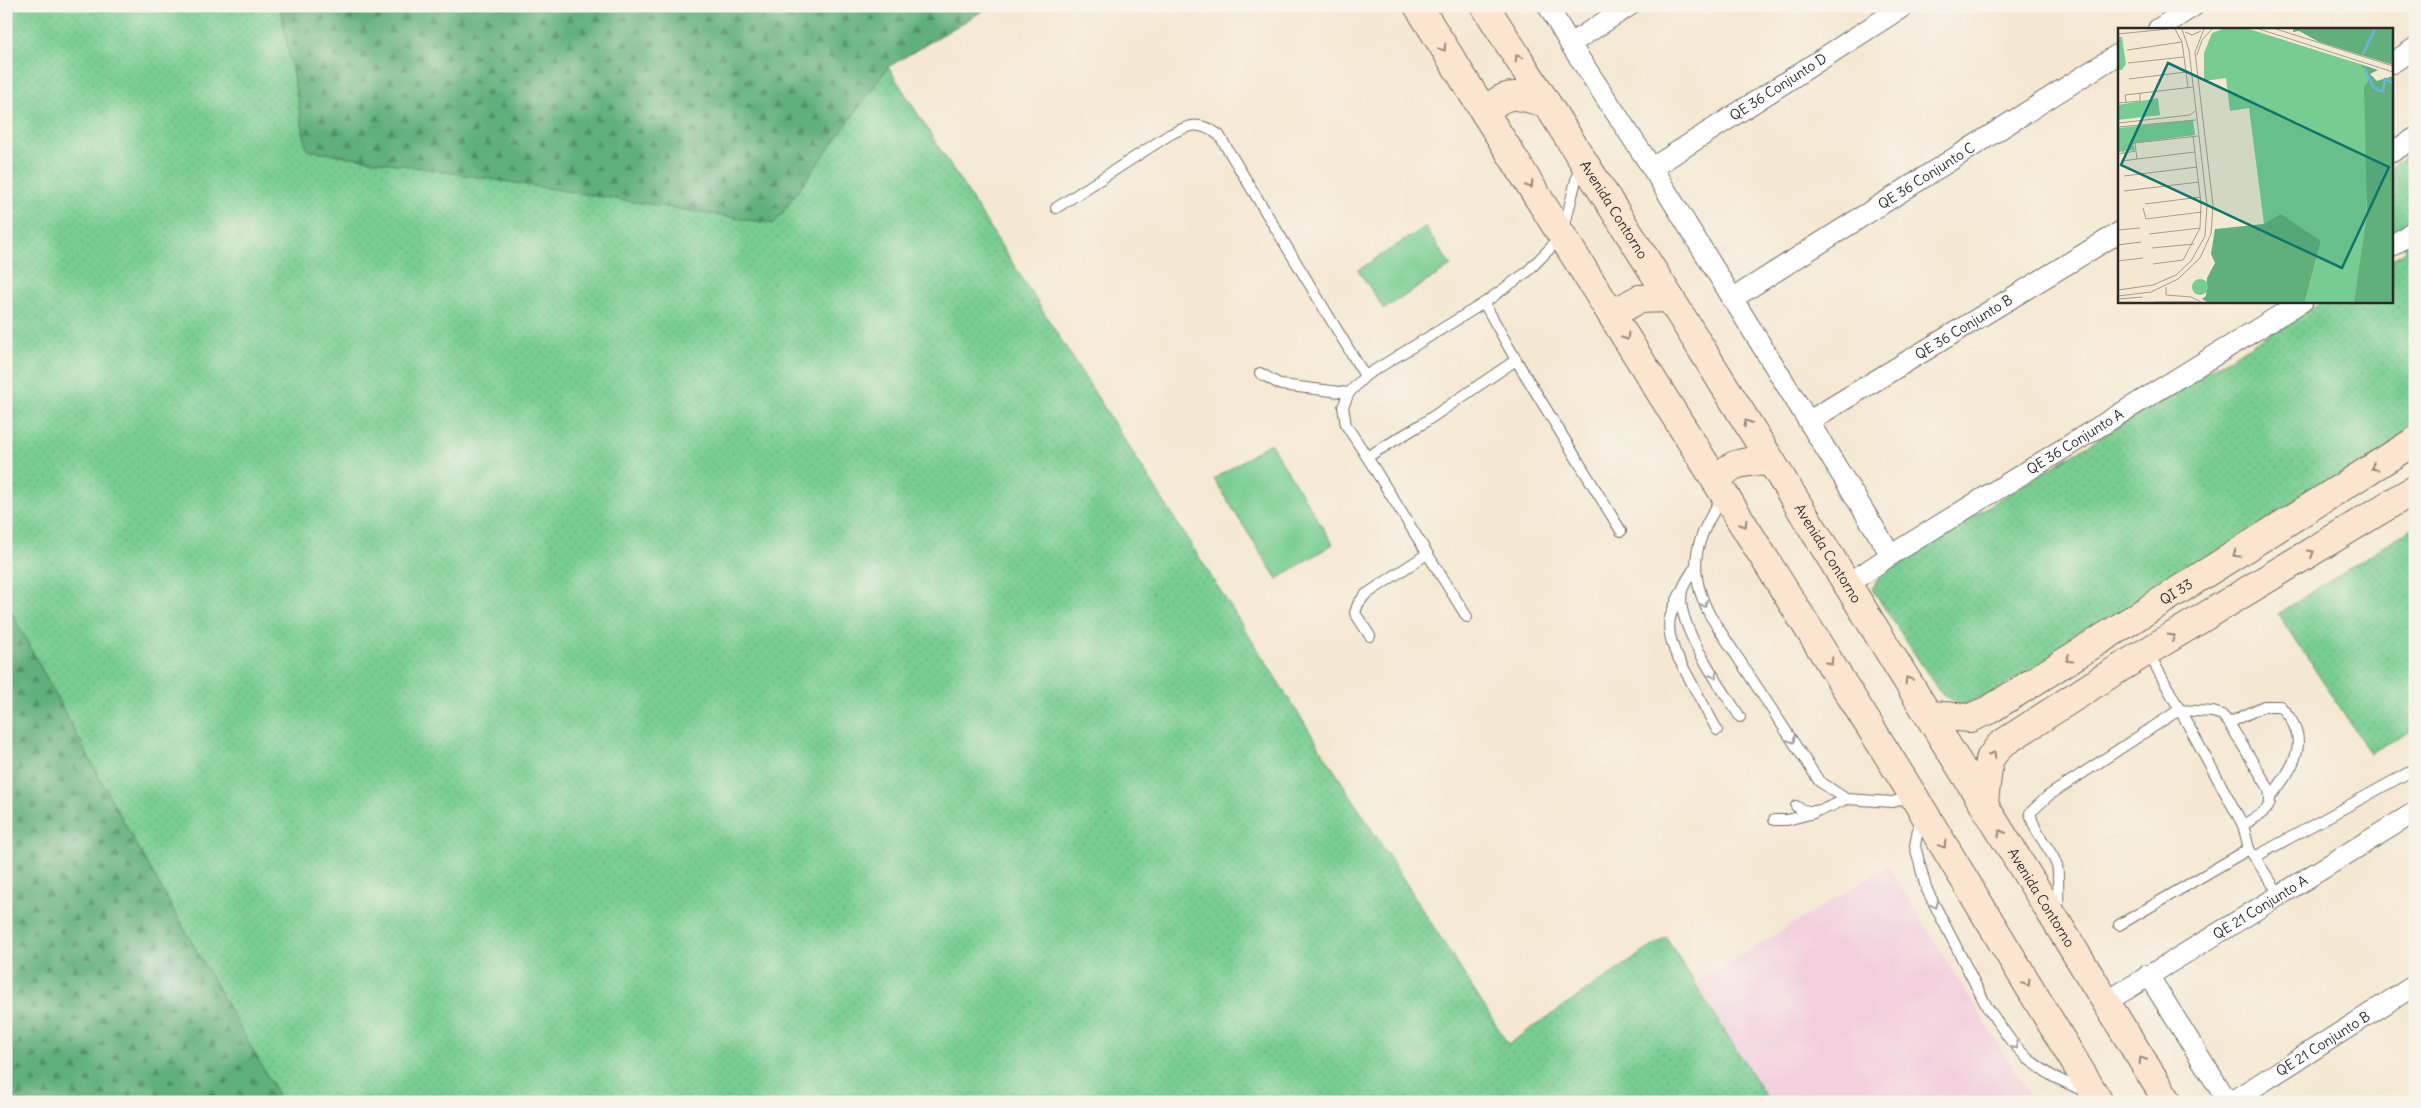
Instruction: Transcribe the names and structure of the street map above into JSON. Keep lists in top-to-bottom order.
{
  "streets": {
    "main road": ["Avenida Contorno", "QI 33"],
    "street": [
      "QE 36 Conjunto D",
      "QE 36 Conjunto C",
      "QE 36 Conjunto B",
      "QE 36 Conjunto A",
      "QE 21 Conjunto A",
      "QE 21 Conjunto B"
    ]
  },
  "crossings": [
    ["Avenida Contorno", "QE 36 Conjunto A"],
    ["Avenida Contorno", "QI 33"],
    ["Avenida Contorno", "QE 21 Conjunto A"]
  ]
}
